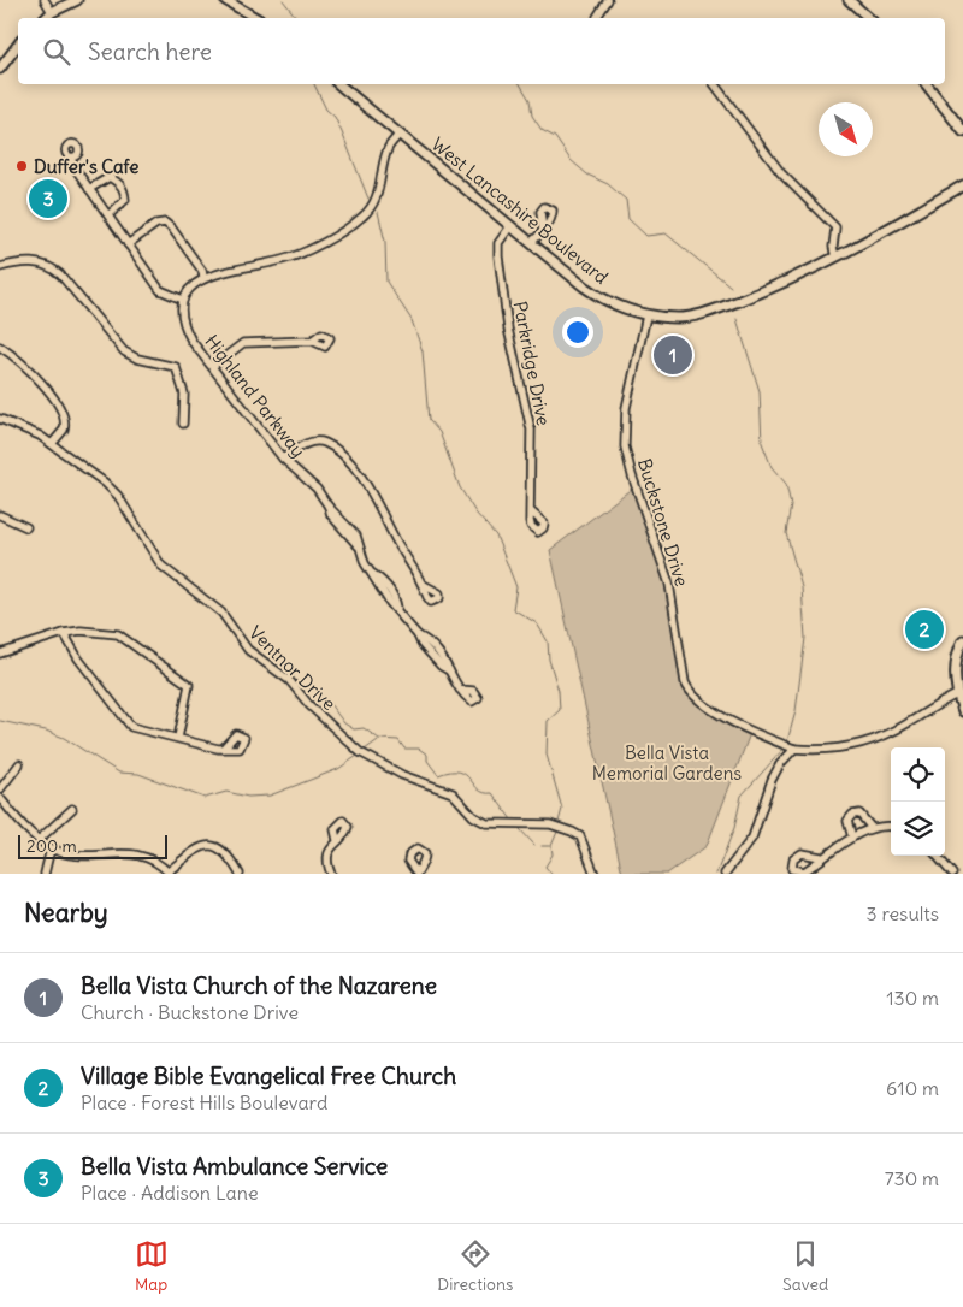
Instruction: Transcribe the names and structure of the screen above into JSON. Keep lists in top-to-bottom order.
{
  "streets": {
    "main road": ["West Lancashire Boulevard"],
    "street": [
      "Parkridge Drive",
      "Highland Parkway",
      "Buckstone Drive",
      "Ventnor Drive"
    ]
  },
  "crossings": [
    ["West Lancashire Boulevard", "Parkridge Drive"],
    ["West Lancashire Boulevard", "Buckstone Drive"]
  ],
  "parks": ["Bella Vista Memorial Gardens"],
  "places": ["Duffer's Cafe"],
  "scale_bar": "200 m",
  "north": "bottom right",
  "page": {
    "search": "Search here",
    "pins": ["3", "1", "2"],
    "scale": "200 m",
    "heading": ["Nearby", "3 results"],
    "list": [
      {
        "mark": "1",
        "name": "Bella Vista Church of the Nazarene",
        "note": "Church · Buckstone Drive",
        "value": "130 m"
      },
      {
        "mark": "2",
        "name": "Village Bible Evangelical Free Church",
        "note": "Place · Forest Hills Boulevard",
        "value": "610 m"
      },
      {
        "mark": "3",
        "name": "Bella Vista Ambulance Service",
        "note": "Place · Addison Lane",
        "value": "730 m"
      }
    ],
    "nav": ["Map", "Directions", "Saved"]
  }
}
